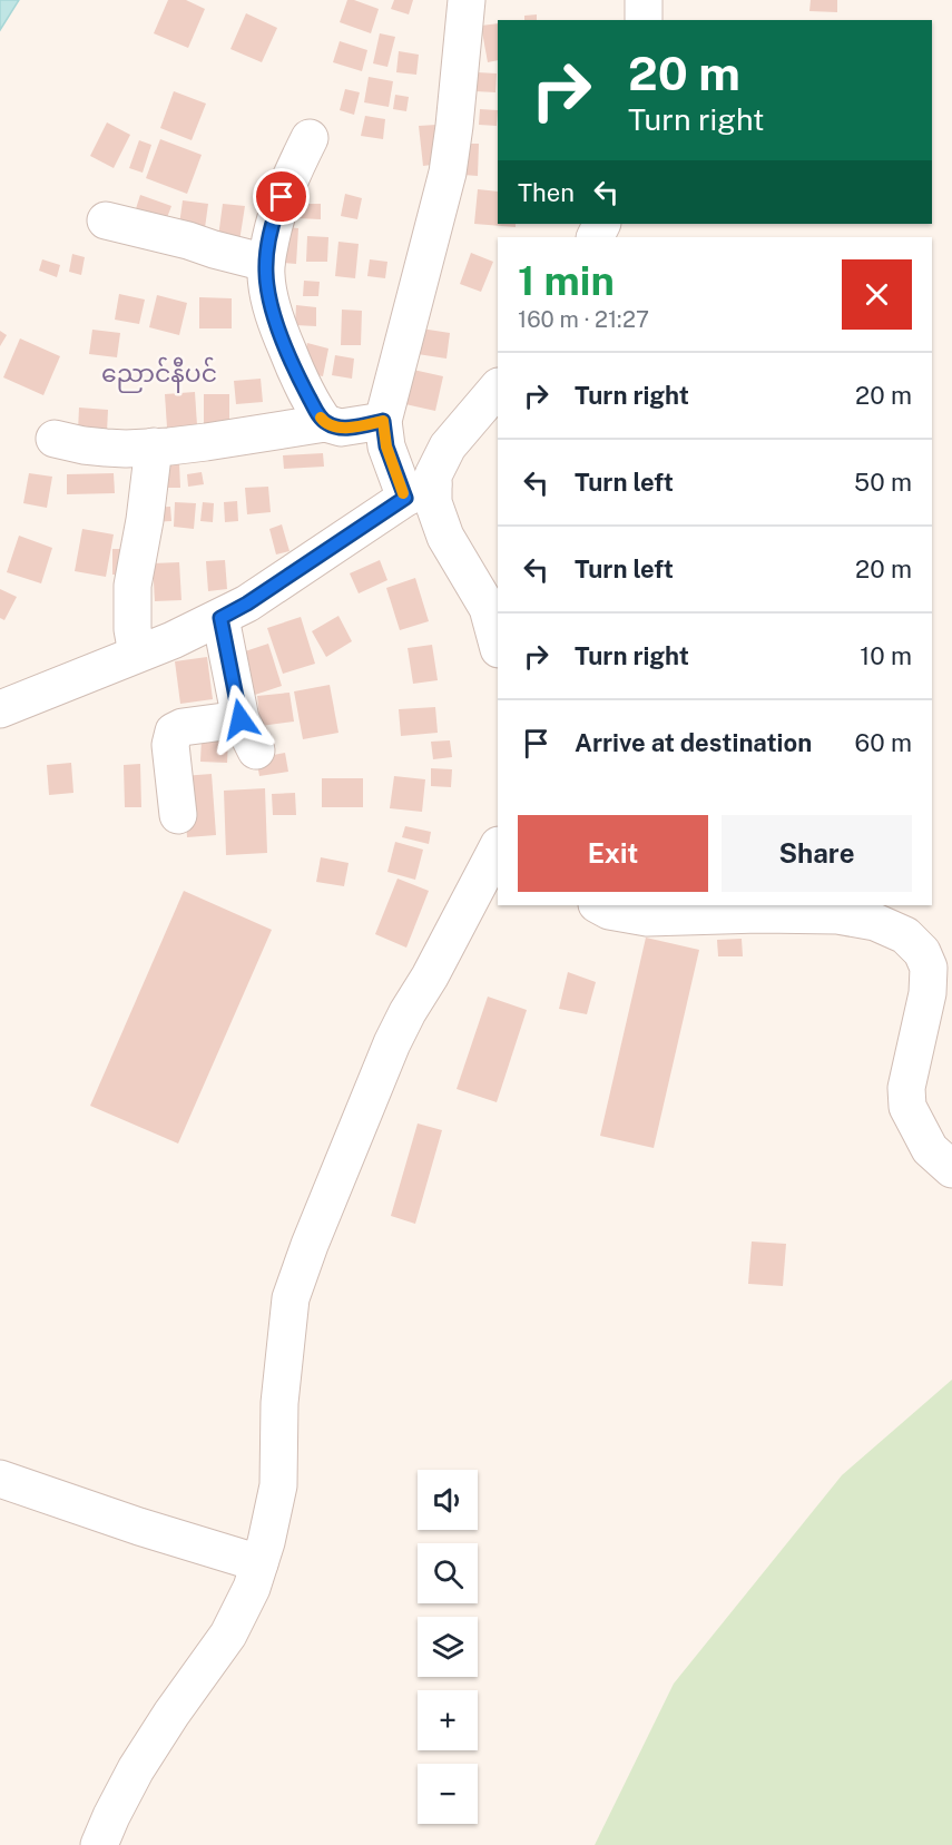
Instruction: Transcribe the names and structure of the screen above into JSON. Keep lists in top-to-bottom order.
{
  "districts": ["ညောင်နီပင်"],
  "page": {
    "turn": ["20 m", "Turn right"],
    "then": "Then",
    "heading": ["1 min", "160 m · 21:27"],
    "list": [
      {
        "name": "Turn right",
        "value": "20 m"
      },
      {
        "name": "Turn left",
        "value": "50 m"
      },
      {
        "name": "Turn left",
        "value": "20 m"
      },
      {
        "name": "Turn right",
        "value": "10 m"
      },
      {
        "name": "Arrive at destination",
        "value": "60 m"
      }
    ],
    "buttons": ["Exit", "Share"],
    "map_buttons": ["+", "−"]
  }
}
